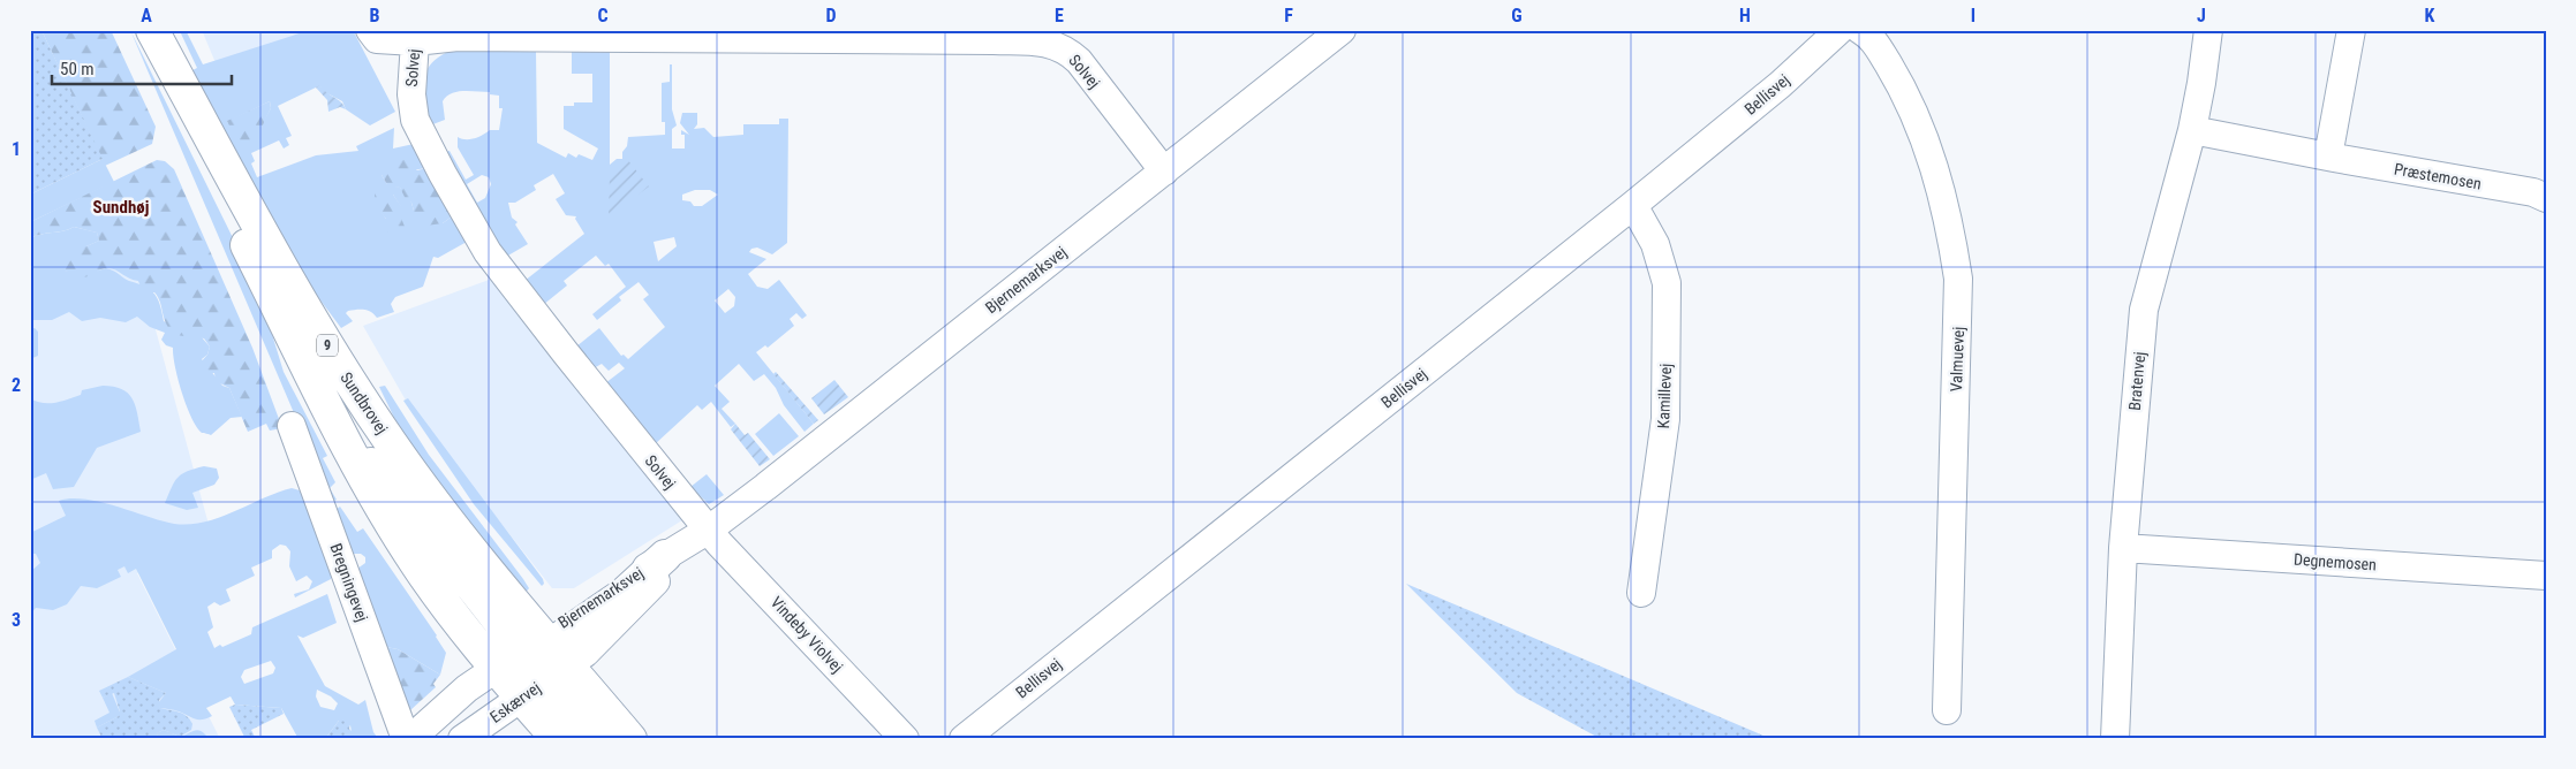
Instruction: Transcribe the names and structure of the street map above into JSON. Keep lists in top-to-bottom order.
{
  "streets": {
    "main road": ["9", "Sundbrovej"],
    "street": [
      "Solvej",
      "Bellisvej",
      "Præstemosen",
      "Bjernemarksvej",
      "Valmuevej",
      "Bratenvej",
      "Kamillevej",
      "Degnemosen",
      "Bregningevej",
      "Vindeby Violvej",
      "Eskærvej"
    ]
  },
  "crossings": [
    ["Solvej", "Bjernemarksvej"],
    ["Solvej", "Vindeby Violvej"],
    ["Bellisvej", "Kamillevej"],
    ["Præstemosen", "Bratenvej"],
    ["Bjernemarksvej", "Sundbrovej"],
    ["Bjernemarksvej", "Vindeby Violvej"],
    ["Bjernemarksvej", "Eskærvej"],
    ["Bratenvej", "Degnemosen"],
    ["Sundbrovej", "Eskærvej"]
  ],
  "districts": ["Sundhøj"],
  "scale_bar": "50 m",
  "grid": {
    "columns": [
      "A",
      "B",
      "C",
      "D",
      "E",
      "F",
      "G",
      "H",
      "I",
      "J",
      "K"
    ],
    "rows": ["1", "2", "3"]
  }
}
